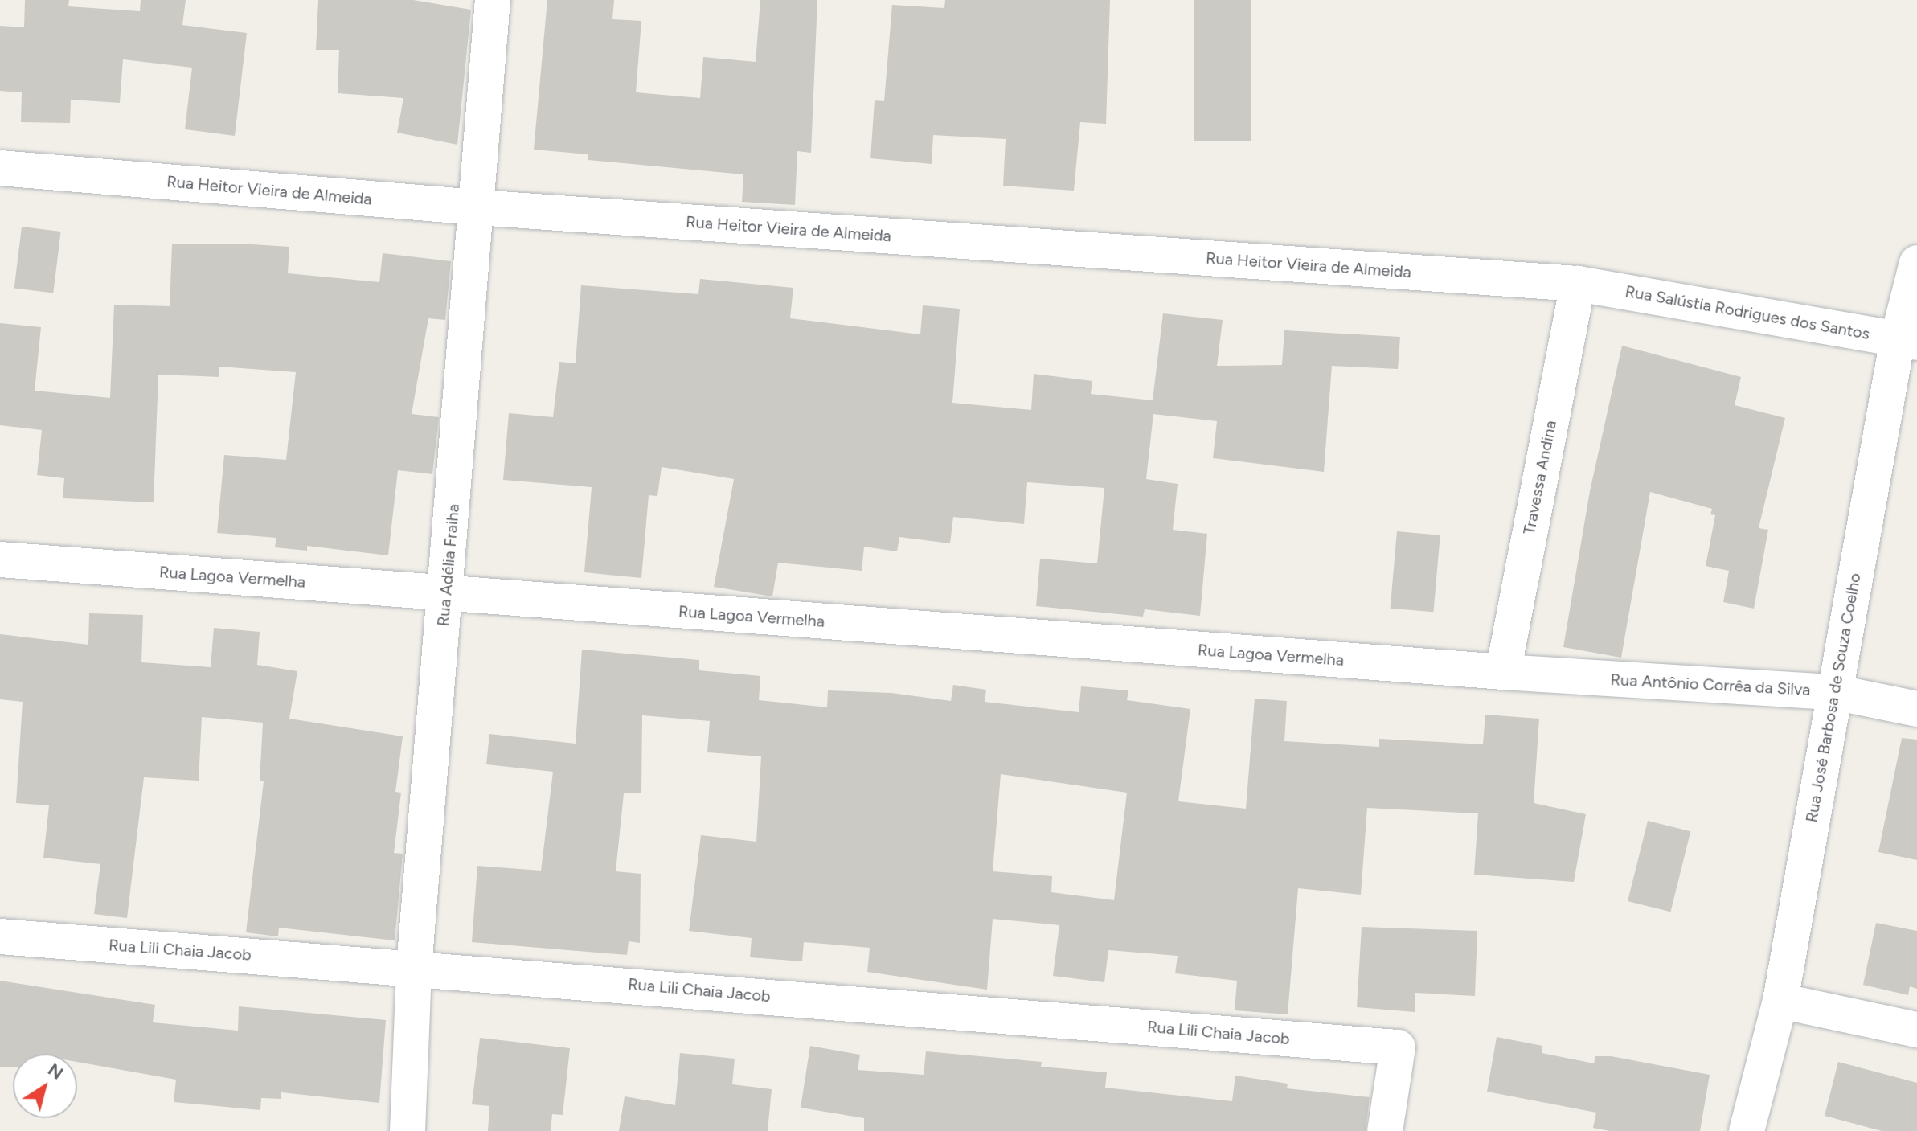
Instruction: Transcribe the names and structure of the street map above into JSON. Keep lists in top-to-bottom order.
{
  "streets": {
    "street": [
      "Rua Heitor Vieira de Almeida",
      "Rua Salústia Rodrigues dos Santos",
      "Travessa Andina",
      "Rua Adélia Fraiha",
      "Rua Lagoa Vermelha",
      "Rua Antônio Corrêa da Silva",
      "Rua José Barbosa de Souza Coelho",
      "Rua Lili Chaia Jacob"
    ]
  },
  "crossings": [
    ["Rua Heitor Vieira de Almeida", "Rua Salústia Rodrigues dos Santos"],
    ["Rua Heitor Vieira de Almeida", "Travessa Andina"],
    ["Rua Heitor Vieira de Almeida", "Rua Adélia Fraiha"],
    ["Rua Salústia Rodrigues dos Santos", "Travessa Andina"],
    ["Rua Salústia Rodrigues dos Santos", "Rua José Barbosa de Souza Coelho"],
    ["Travessa Andina", "Rua Lagoa Vermelha"],
    ["Travessa Andina", "Rua Antônio Corrêa da Silva"],
    ["Rua Adélia Fraiha", "Rua Lagoa Vermelha"],
    ["Rua Adélia Fraiha", "Rua Lili Chaia Jacob"],
    ["Rua Lagoa Vermelha", "Rua Antônio Corrêa da Silva"],
    ["Rua Antônio Corrêa da Silva", "Rua José Barbosa de Souza Coelho"]
  ],
  "north": "top right"
}
